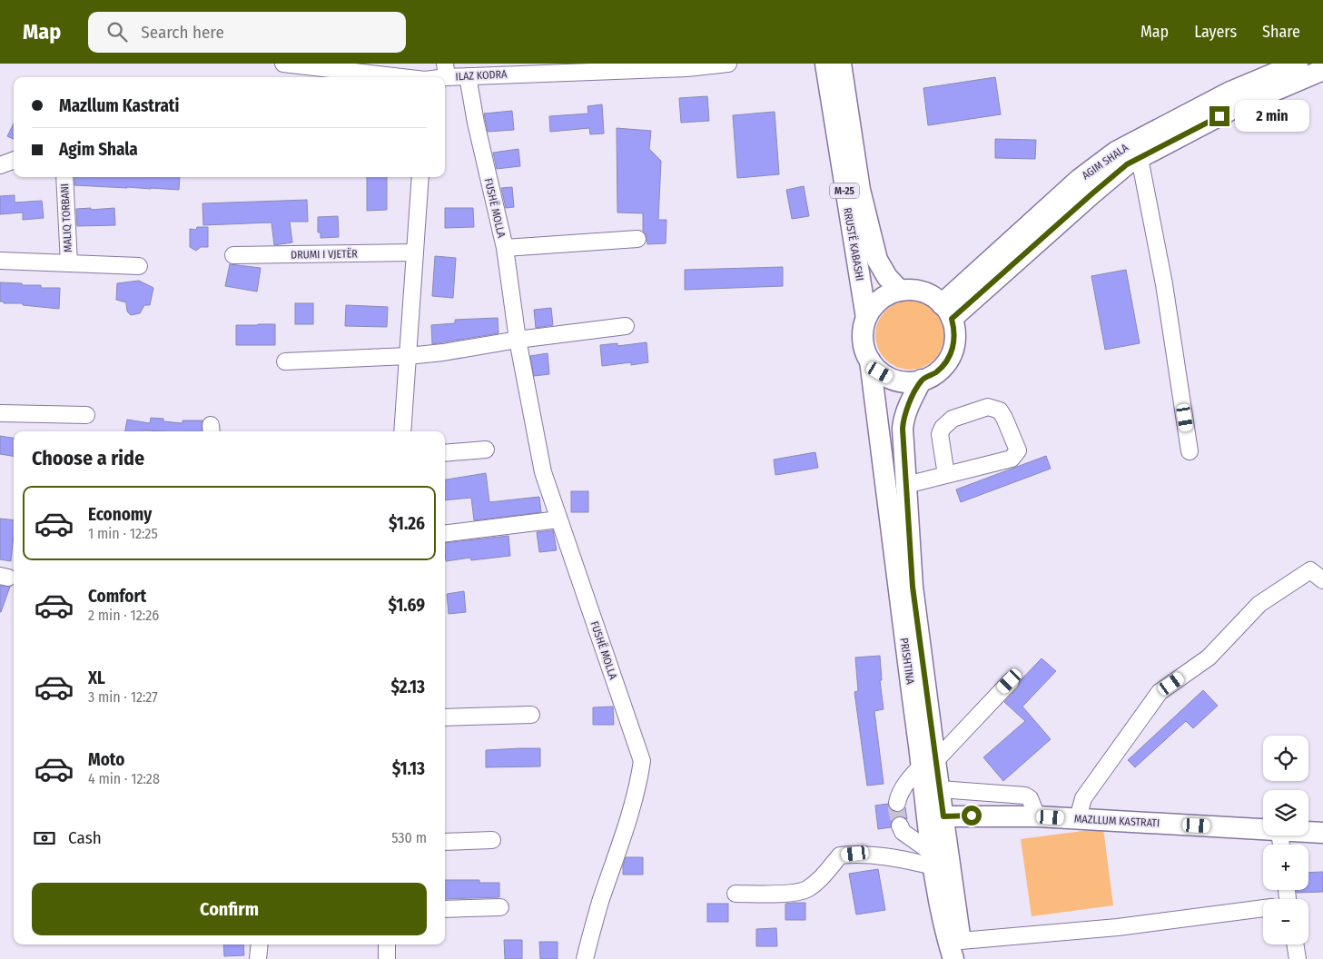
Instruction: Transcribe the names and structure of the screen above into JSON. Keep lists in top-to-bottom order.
{
  "streets": {
    "main road": [
      "AGIM SHALA",
      "M-25",
      "RRUSTË KABASHI",
      "PRISHTINA",
      "MAZLLUM KASTRATI"
    ],
    "street": [
      "ILAZ KODRA",
      "FUSHË MOLLA",
      "MALIQ TORBANI",
      "DRUMI I VJETËR"
    ]
  },
  "crossings": [
    ["ILAZ KODRA", "FUSHË MOLLA"],
    ["AGIM SHALA", "RRUSTË KABASHI"],
    ["AGIM SHALA", "PRISHTINA"],
    ["RRUSTË KABASHI", "PRISHTINA"],
    ["PRISHTINA", "MAZLLUM KASTRATI"]
  ],
  "page": {
    "header": "Map",
    "search": "Search here",
    "nav": ["Map", "Layers", "Share"],
    "banner": ["Mazllum Kastrati", "Agim Shala"],
    "bubble": "2 min",
    "heading": "Choose a ride",
    "list": [
      {
        "name": "Economy",
        "note": "1 min · 12:25",
        "value": "$1.26"
      },
      {
        "name": "Comfort",
        "note": "2 min · 12:26",
        "value": "$1.69"
      },
      {
        "name": "XL",
        "note": "3 min · 12:27",
        "value": "$2.13"
      },
      {
        "name": "Moto",
        "note": "4 min · 12:28",
        "value": "$1.13"
      }
    ],
    "map_buttons": ["+", "−"],
    "pay": ["Cash", "530 m"],
    "buttons": "Confirm"
  }
}
